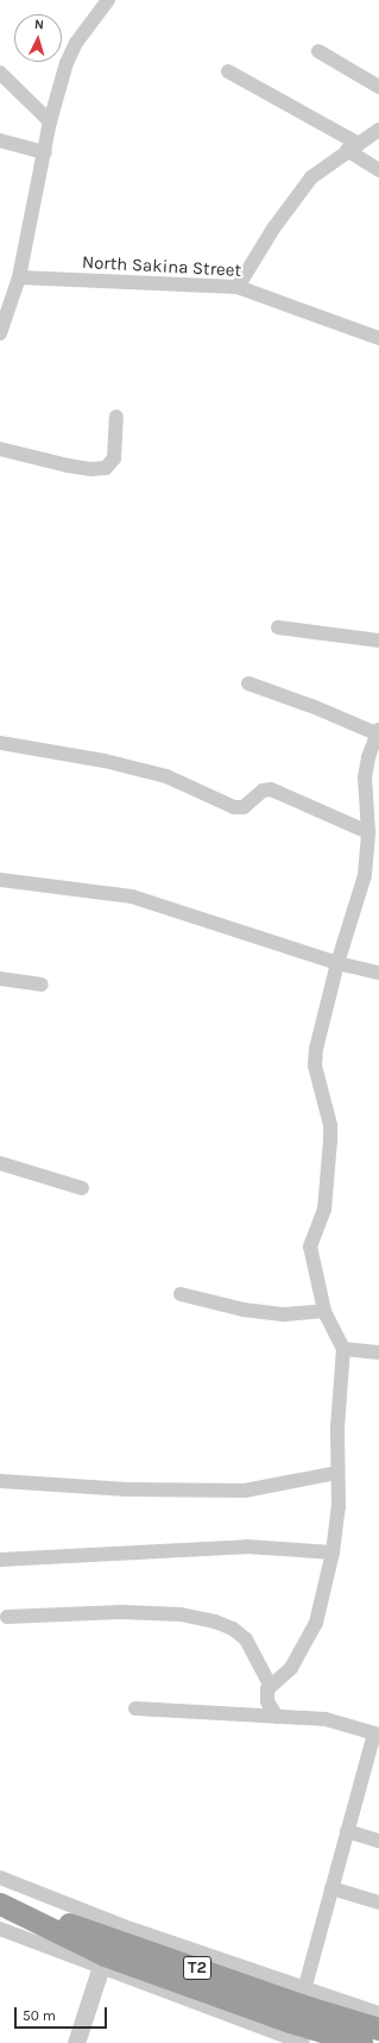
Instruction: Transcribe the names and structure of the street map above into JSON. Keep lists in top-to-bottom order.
{
  "streets": {
    "highway": ["T2"],
    "street": ["North Sakina Street"]
  },
  "scale_bar": "50 m",
  "north": "top"
}
